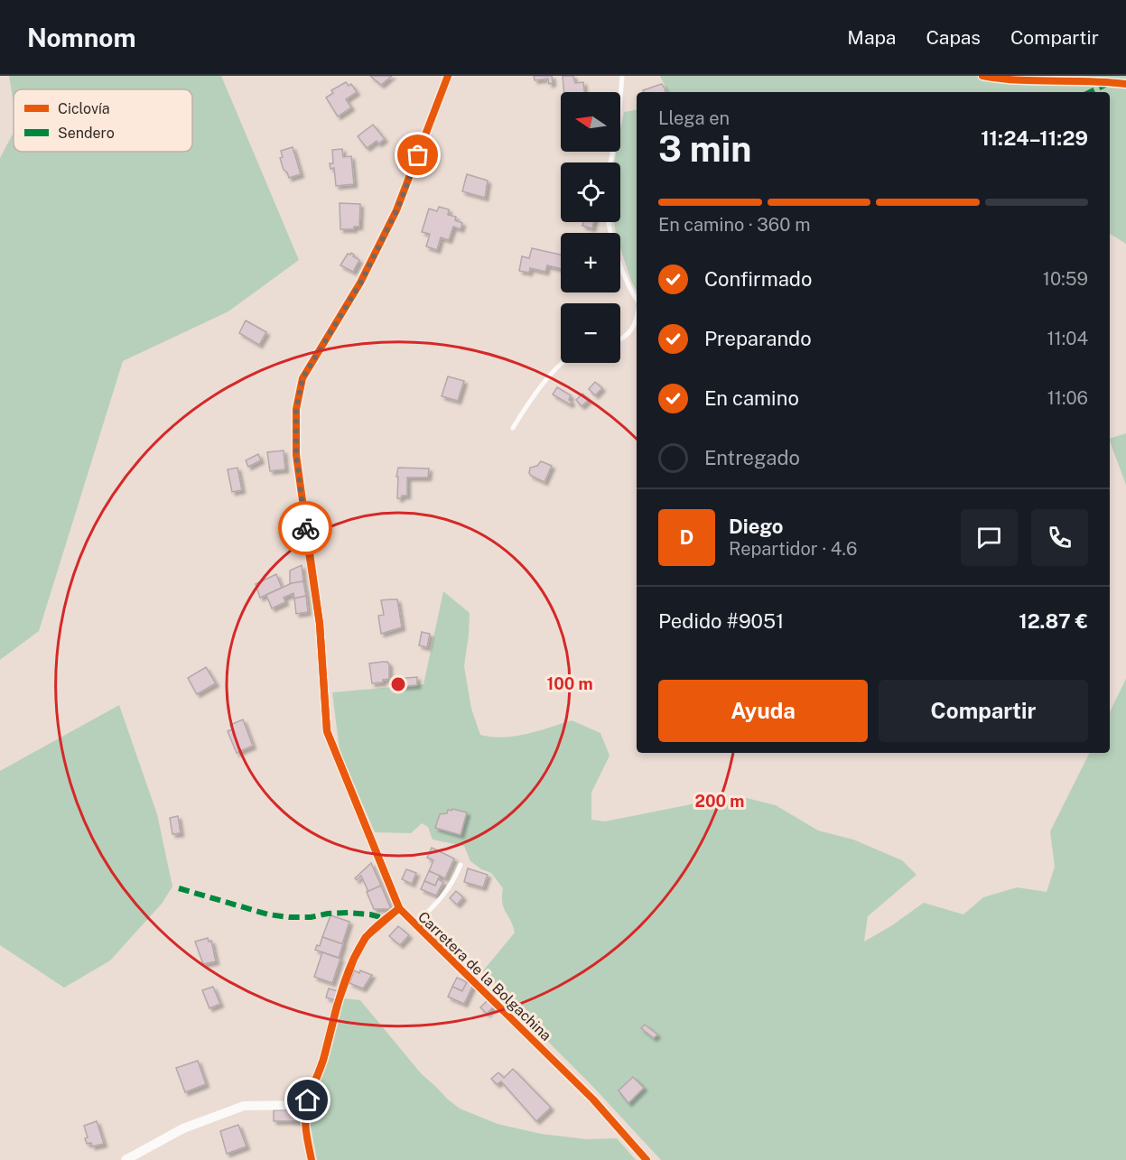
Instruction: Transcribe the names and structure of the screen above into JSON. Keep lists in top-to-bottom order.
{
  "streets": {
    "street": ["Carretera de la Bolgachina"]
  },
  "legend": ["Ciclovía", "Sendero"],
  "north": "left",
  "page": {
    "header": "Nomnom",
    "nav": ["Mapa", "Capas", "Compartir"],
    "map_buttons": ["+", "−"],
    "heading": ["3 min", "Llega en", "11:24–11:29"],
    "panel": [
      "Diego",
      "Repartidor · 4.6",
      "Pedido #9051",
      "12.87 €"
    ],
    "bar": "En camino · 360 m",
    "list": [
      ["Confirmado", "10:59"],
      ["Preparando", "11:04"],
      ["En camino", "11:06"],
      "Entregado"
    ],
    "round": "D",
    "buttons": ["Ayuda", "Compartir"]
  },
  "rings": ["100 m", "200 m"]
}
